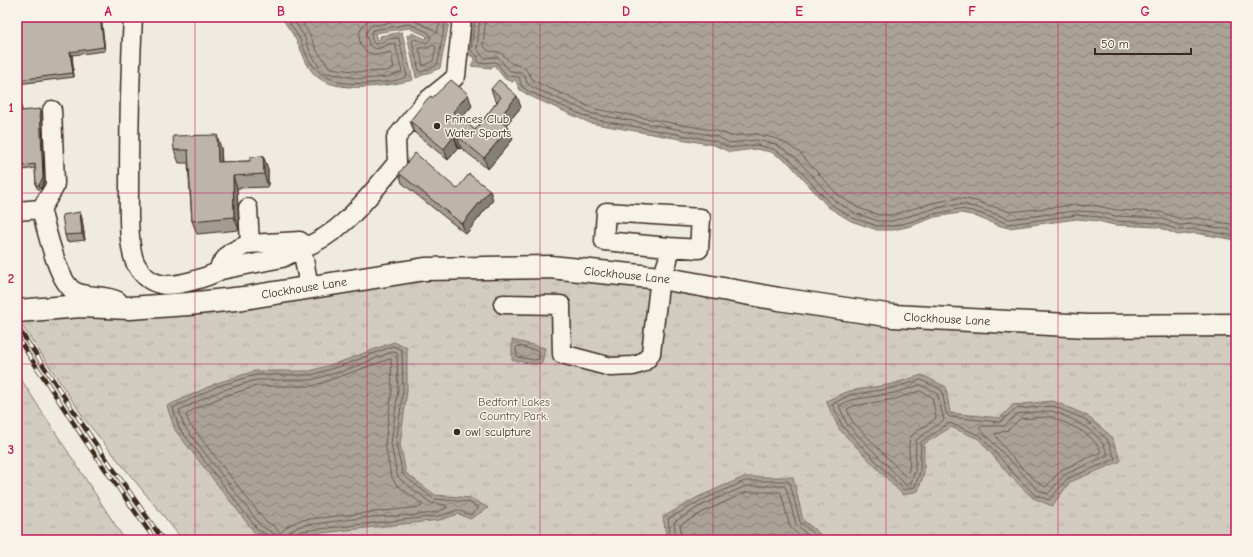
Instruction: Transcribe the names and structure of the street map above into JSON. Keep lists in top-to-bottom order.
{
  "streets": {
    "main road": ["Clockhouse Lane"]
  },
  "parks": ["Bedfont Lakes Country Park."],
  "places": ["Princes Club Water Sports", "owl sculpture"],
  "scale_bar": "50 m",
  "grid": {
    "columns": [
      "A",
      "B",
      "C",
      "D",
      "E",
      "F",
      "G"
    ],
    "rows": ["1", "2", "3"]
  }
}
